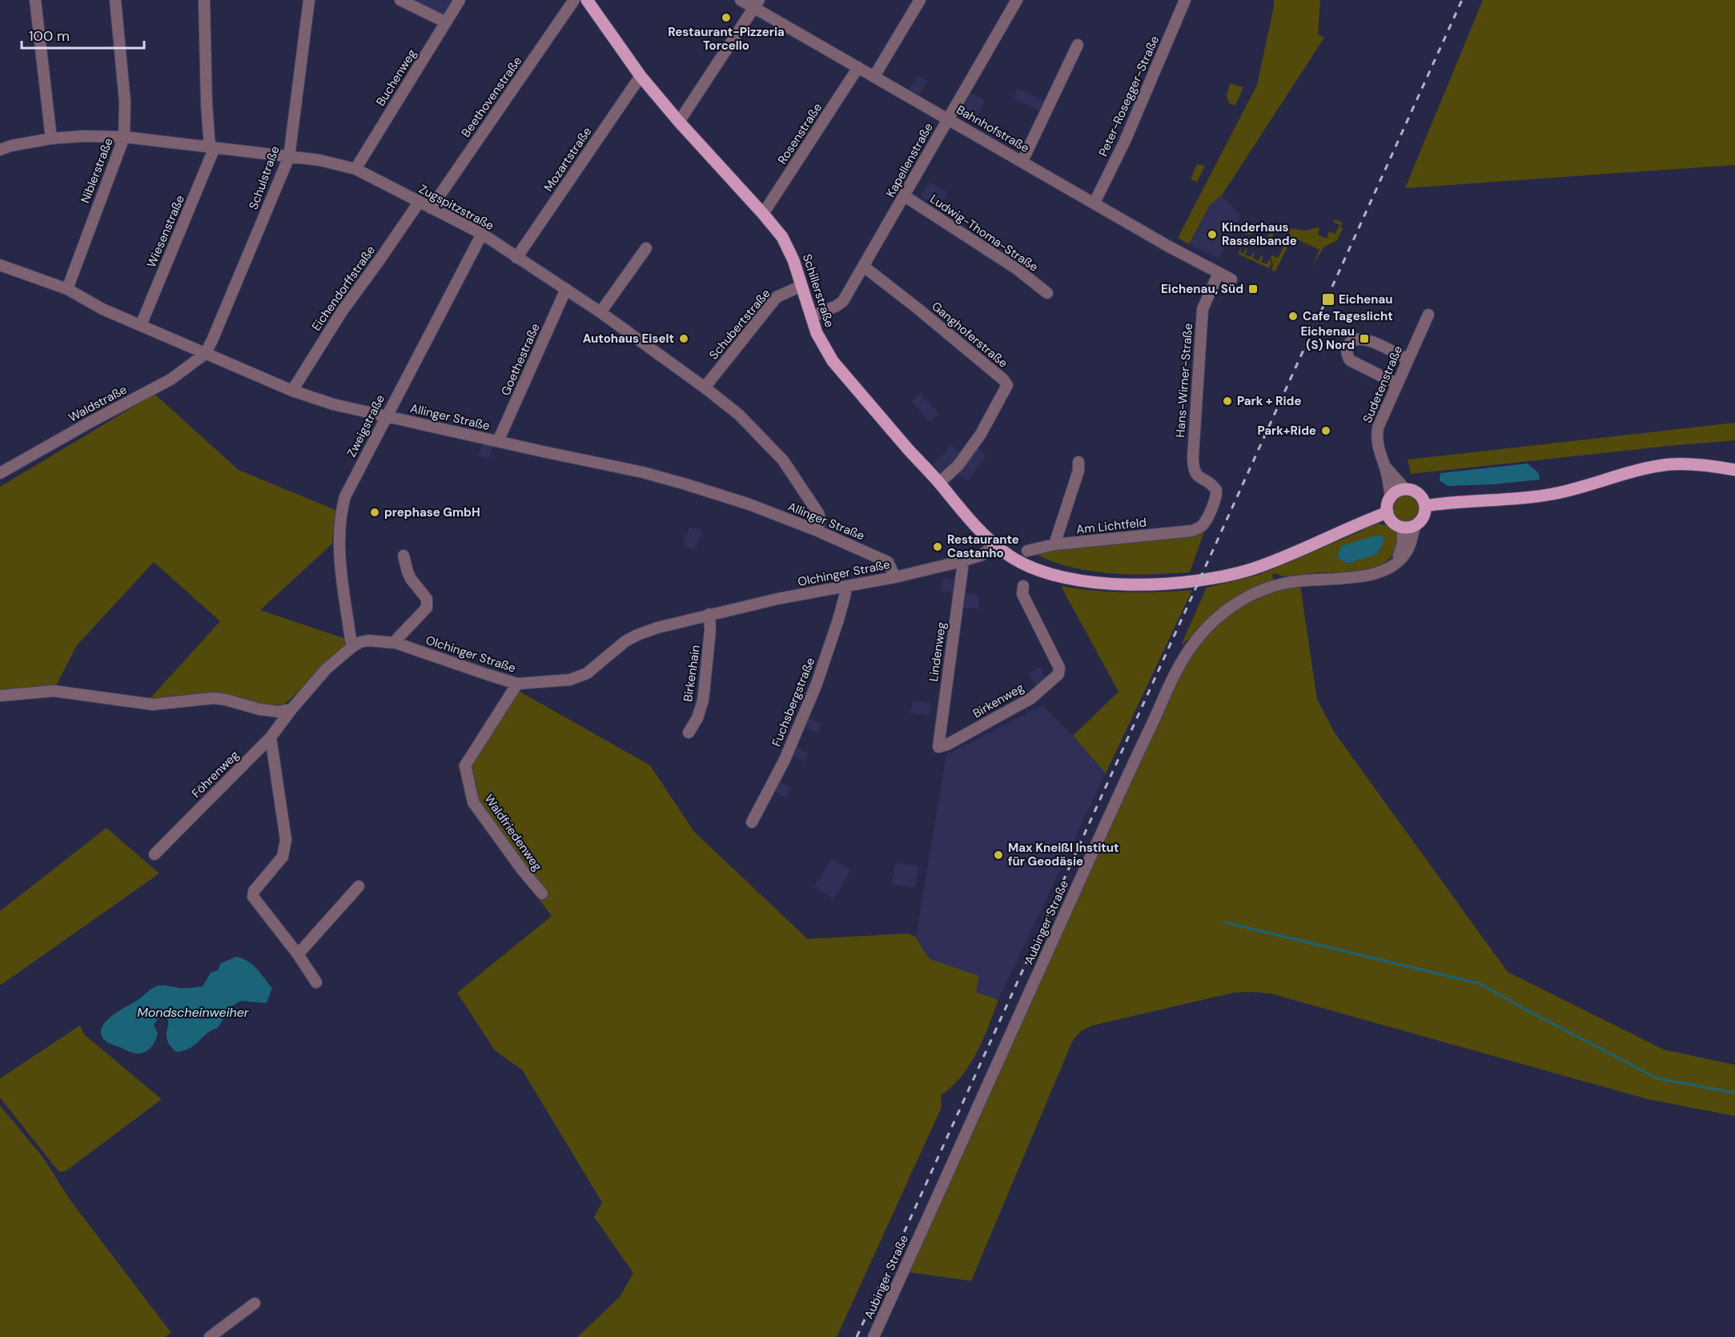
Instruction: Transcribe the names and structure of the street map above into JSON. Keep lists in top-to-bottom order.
{
  "streets": {
    "main road": ["Schillerstraße"],
    "street": [
      "Buchenweg",
      "Peter-Rosegger-Straße",
      "Beethovenstraße",
      "Bahnhofstraße",
      "Rosenstraße",
      "Mozartstraße",
      "Kapellenstraße",
      "Niblerstraße",
      "Schulstraße",
      "Zugspitzstraße",
      "Wiesenstraße",
      "Ludwig-Thoma-Straße",
      "Eichendorffstraße",
      "Schubertstraße",
      "Ganghoferstraße",
      "Goethestraße",
      "Hans-Wirner-Straße",
      "Sudetenstraße",
      "Waldstraße",
      "Allinger Straße",
      "Zweigstraße",
      "Am Lichtfeld",
      "Olchinger Straße",
      "Lindenweg",
      "Birkenhain",
      "Birkenweg",
      "Fuchsbergstraße",
      "Föhrenweg",
      "Waldfriedenweg",
      "Aubinger Straße"
    ]
  },
  "crossings": [
    ["Buchenweg", "Zugspitzstraße"],
    ["Peter-Rosegger-Straße", "Bahnhofstraße"],
    ["Beethovenstraße", "Zugspitzstraße"],
    ["Bahnhofstraße", "Rosenstraße"],
    ["Bahnhofstraße", "Kapellenstraße"],
    ["Bahnhofstraße", "Hans-Wirner-Straße"],
    ["Rosenstraße", "Schillerstraße"],
    ["Mozartstraße", "Zugspitzstraße"],
    ["Mozartstraße", "Schillerstraße"],
    ["Kapellenstraße", "Ludwig-Thoma-Straße"],
    ["Kapellenstraße", "Schillerstraße"],
    ["Kapellenstraße", "Ganghoferstraße"],
    ["Niblerstraße", "Zugspitzstraße"],
    ["Niblerstraße", "Allinger Straße"],
    ["Schulstraße", "Zugspitzstraße"],
    ["Schulstraße", "Waldstraße"],
    ["Schulstraße", "Allinger Straße"],
    ["Zugspitzstraße", "Wiesenstraße"],
    ["Zugspitzstraße", "Eichendorffstraße"],
    ["Zugspitzstraße", "Schubertstraße"],
    ["Zugspitzstraße", "Goethestraße"],
    ["Zugspitzstraße", "Allinger Straße"],
    ["Zugspitzstraße", "Zweigstraße"],
    ["Wiesenstraße", "Allinger Straße"],
    ["Eichendorffstraße", "Allinger Straße"],
    ["Schillerstraße", "Schubertstraße"],
    ["Schillerstraße", "Ganghoferstraße"],
    ["Schillerstraße", "Sudetenstraße"],
    ["Schillerstraße", "Olchinger Straße"],
    ["Schillerstraße", "Aubinger Straße"],
    ["Goethestraße", "Allinger Straße"],
    ["Hans-Wirner-Straße", "Am Lichtfeld"],
    ["Sudetenstraße", "Aubinger Straße"],
    ["Waldstraße", "Allinger Straße"],
    ["Allinger Straße", "Zweigstraße"],
    ["Allinger Straße", "Olchinger Straße"],
    ["Zweigstraße", "Olchinger Straße"],
    ["Olchinger Straße", "Lindenweg"],
    ["Olchinger Straße", "Birkenhain"],
    ["Olchinger Straße", "Fuchsbergstraße"],
    ["Olchinger Straße", "Föhrenweg"],
    ["Olchinger Straße", "Waldfriedenweg"],
    ["Lindenweg", "Birkenweg"]
  ],
  "water": ["Mondscheinweiher"],
  "places": {
    "other": [
      "Restaurant-Pizzeria Torcello",
      "Kinderhaus Rasselbande",
      "Cafe Tageslicht",
      "Autohaus Eiselt",
      "Park + Ride",
      "Park+Ride",
      "prephase GmbH",
      "Restaurante Castanho",
      "Max Kneißl Institut für Geodäsie"
    ],
    "transit": ["Eichenau, Süd", "Eichenau", "Eichenau (S) Nord"]
  },
  "scale_bar": "100 m"
}
